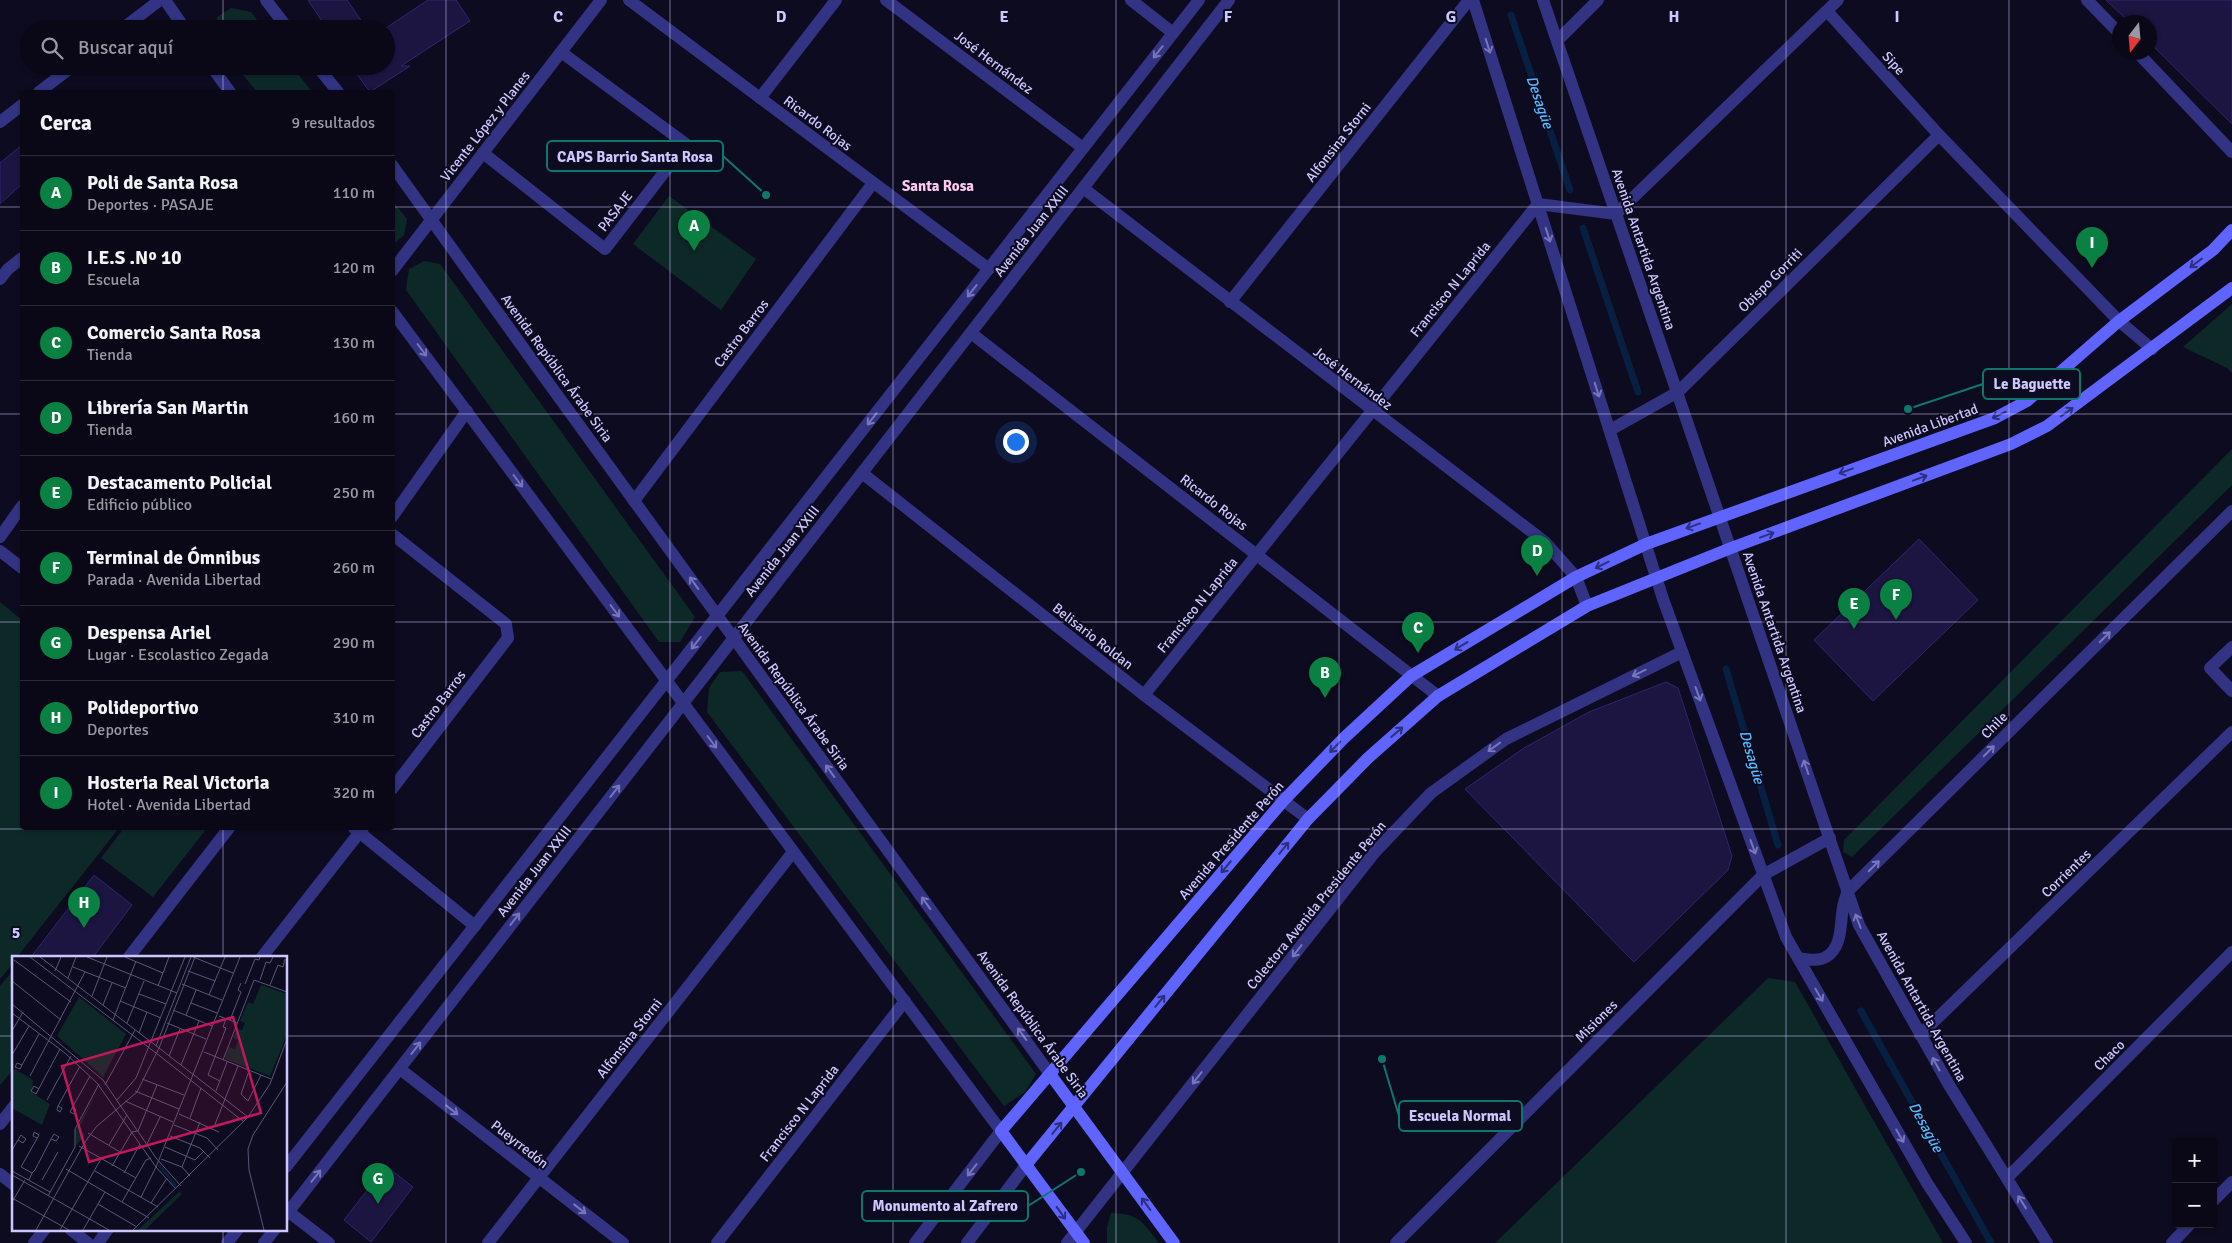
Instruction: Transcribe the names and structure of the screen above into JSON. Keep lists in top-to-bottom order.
{
  "streets": {
    "main road": ["Avenida República Árabe Siria", "Avenida Libertad", "Avenida Presidente Perón"],
    "street": [
      "José Hernández",
      "Sipe",
      "Ricardo Rojas",
      "Vicente López y Planes",
      "Alfonsina Storni",
      "PASAJE",
      "Avenida Juan XXIII",
      "Avenida Antartida Argentina",
      "Obispo Gorriti",
      "Francisco N Laprida",
      "Castro Barros",
      "Belisario Roldan",
      "Chile",
      "Corrientes",
      "Colectora Avenida Presidente Perón",
      "Misiones",
      "Chaco",
      "Pueyrredón"
    ]
  },
  "crossings": [
    ["José Hernández", "Alfonsina Storni"],
    ["José Hernández", "Avenida Juan XXIII"],
    ["José Hernández", "Francisco N Laprida"],
    ["José Hernández", "Avenida Presidente Perón"],
    ["Sipe", "Obispo Gorriti"],
    ["Sipe", "Avenida Libertad"],
    ["Ricardo Rojas", "Avenida Juan XXIII"],
    ["Ricardo Rojas", "Francisco N Laprida"],
    ["Ricardo Rojas", "Castro Barros"],
    ["Ricardo Rojas", "Avenida Presidente Perón"],
    ["Vicente López y Planes", "PASAJE"],
    ["Vicente López y Planes", "Avenida República Árabe Siria"],
    ["Alfonsina Storni", "Pueyrredón"],
    ["Avenida Juan XXIII", "Avenida República Árabe Siria"],
    ["Avenida Juan XXIII", "Belisario Roldan"],
    ["Avenida Juan XXIII", "Pueyrredón"],
    ["Avenida Antartida Argentina", "Obispo Gorriti"],
    ["Avenida Antartida Argentina", "Avenida Libertad"],
    ["Avenida Antartida Argentina", "Chile"],
    ["Avenida Antartida Argentina", "Corrientes"],
    ["Avenida Antartida Argentina", "Misiones"],
    ["Avenida Antartida Argentina", "Chaco"],
    ["Francisco N Laprida", "Belisario Roldan"],
    ["Castro Barros", "Avenida República Árabe Siria"],
    ["Avenida República Árabe Siria", "Avenida Presidente Perón"],
    ["Avenida República Árabe Siria", "Colectora Avenida Presidente Perón"],
    ["Avenida Libertad", "Avenida Presidente Perón"],
    ["Belisario Roldan", "Avenida Presidente Perón"]
  ],
  "one_way": ["Chile", "Colectora Avenida Presidente Perón", "Pueyrredón"],
  "districts": ["Santa Rosa"],
  "water": ["Desagüe"],
  "places": [
    "CAPS Barrio Santa Rosa",
    "Le Baguette",
    "Escuela Normal",
    "Monumento al Zafrero"
  ],
  "north": "bottom",
  "page": {
    "search": "Buscar aquí",
    "heading": ["Cerca", "9 resultados"],
    "list": [
      {
        "mark": "A",
        "name": "Poli de Santa Rosa",
        "note": "Deportes · PASAJE",
        "value": "110 m"
      },
      {
        "mark": "B",
        "name": "I.E.S .Nº 10",
        "note": "Escuela",
        "value": "120 m"
      },
      {
        "mark": "C",
        "name": "Comercio Santa Rosa",
        "note": "Tienda",
        "value": "130 m"
      },
      {
        "mark": "D",
        "name": "Librería San Martin",
        "note": "Tienda",
        "value": "160 m"
      },
      {
        "mark": "E",
        "name": "Destacamento Policial",
        "note": "Edificio público",
        "value": "250 m"
      },
      {
        "mark": "F",
        "name": "Terminal de Ómnibus",
        "note": "Parada · Avenida Libertad",
        "value": "260 m"
      },
      {
        "mark": "G",
        "name": "Despensa Ariel",
        "note": "Lugar · Escolastico Zegada",
        "value": "290 m"
      },
      {
        "mark": "H",
        "name": "Polideportivo",
        "note": "Deportes",
        "value": "310 m"
      },
      {
        "mark": "I",
        "name": "Hosteria Real Victoria",
        "note": "Hotel · Avenida Libertad",
        "value": "320 m"
      }
    ],
    "pins": [
      "A",
      "I",
      "D",
      "F",
      "E",
      "C",
      "B",
      "H",
      "G"
    ],
    "map_buttons": ["+", "−"]
  },
  "grid": {
    "columns": [
      "C",
      "D",
      "E",
      "F",
      "G",
      "H",
      "I"
    ],
    "rows": ["5"]
  }
}
